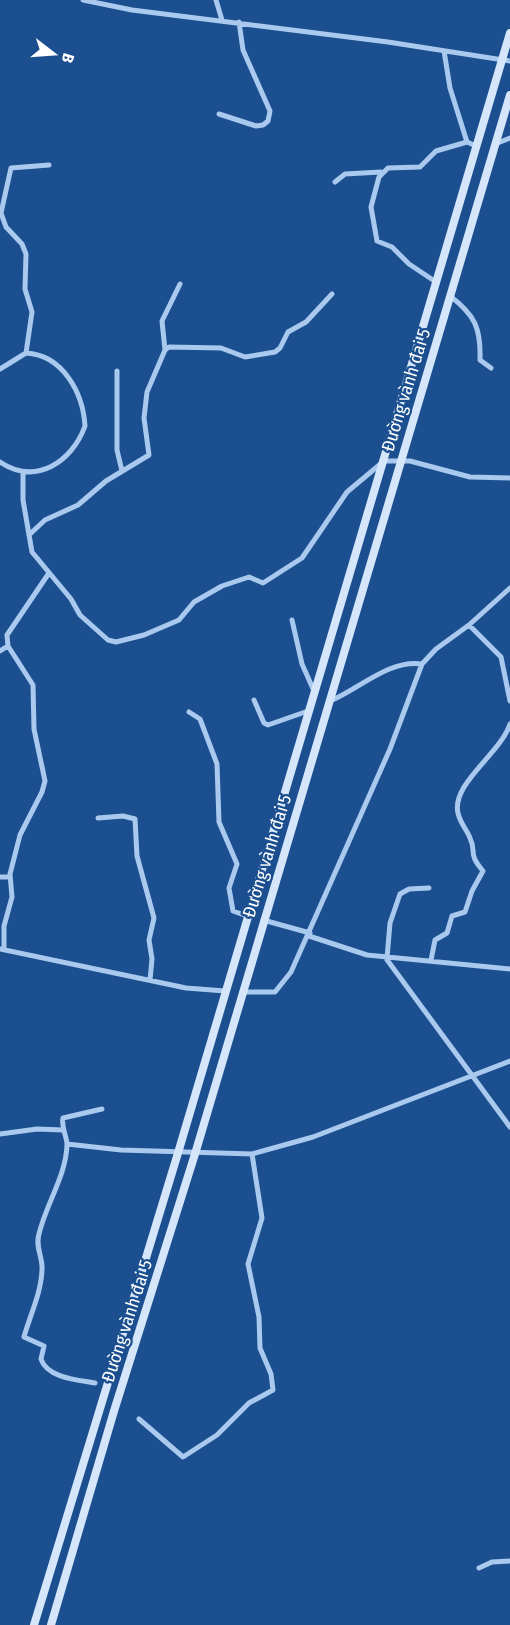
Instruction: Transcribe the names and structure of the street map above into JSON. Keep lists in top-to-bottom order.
{
  "streets": {
    "main road": ["Đường vành đai 5"]
  },
  "north": "right"
}
